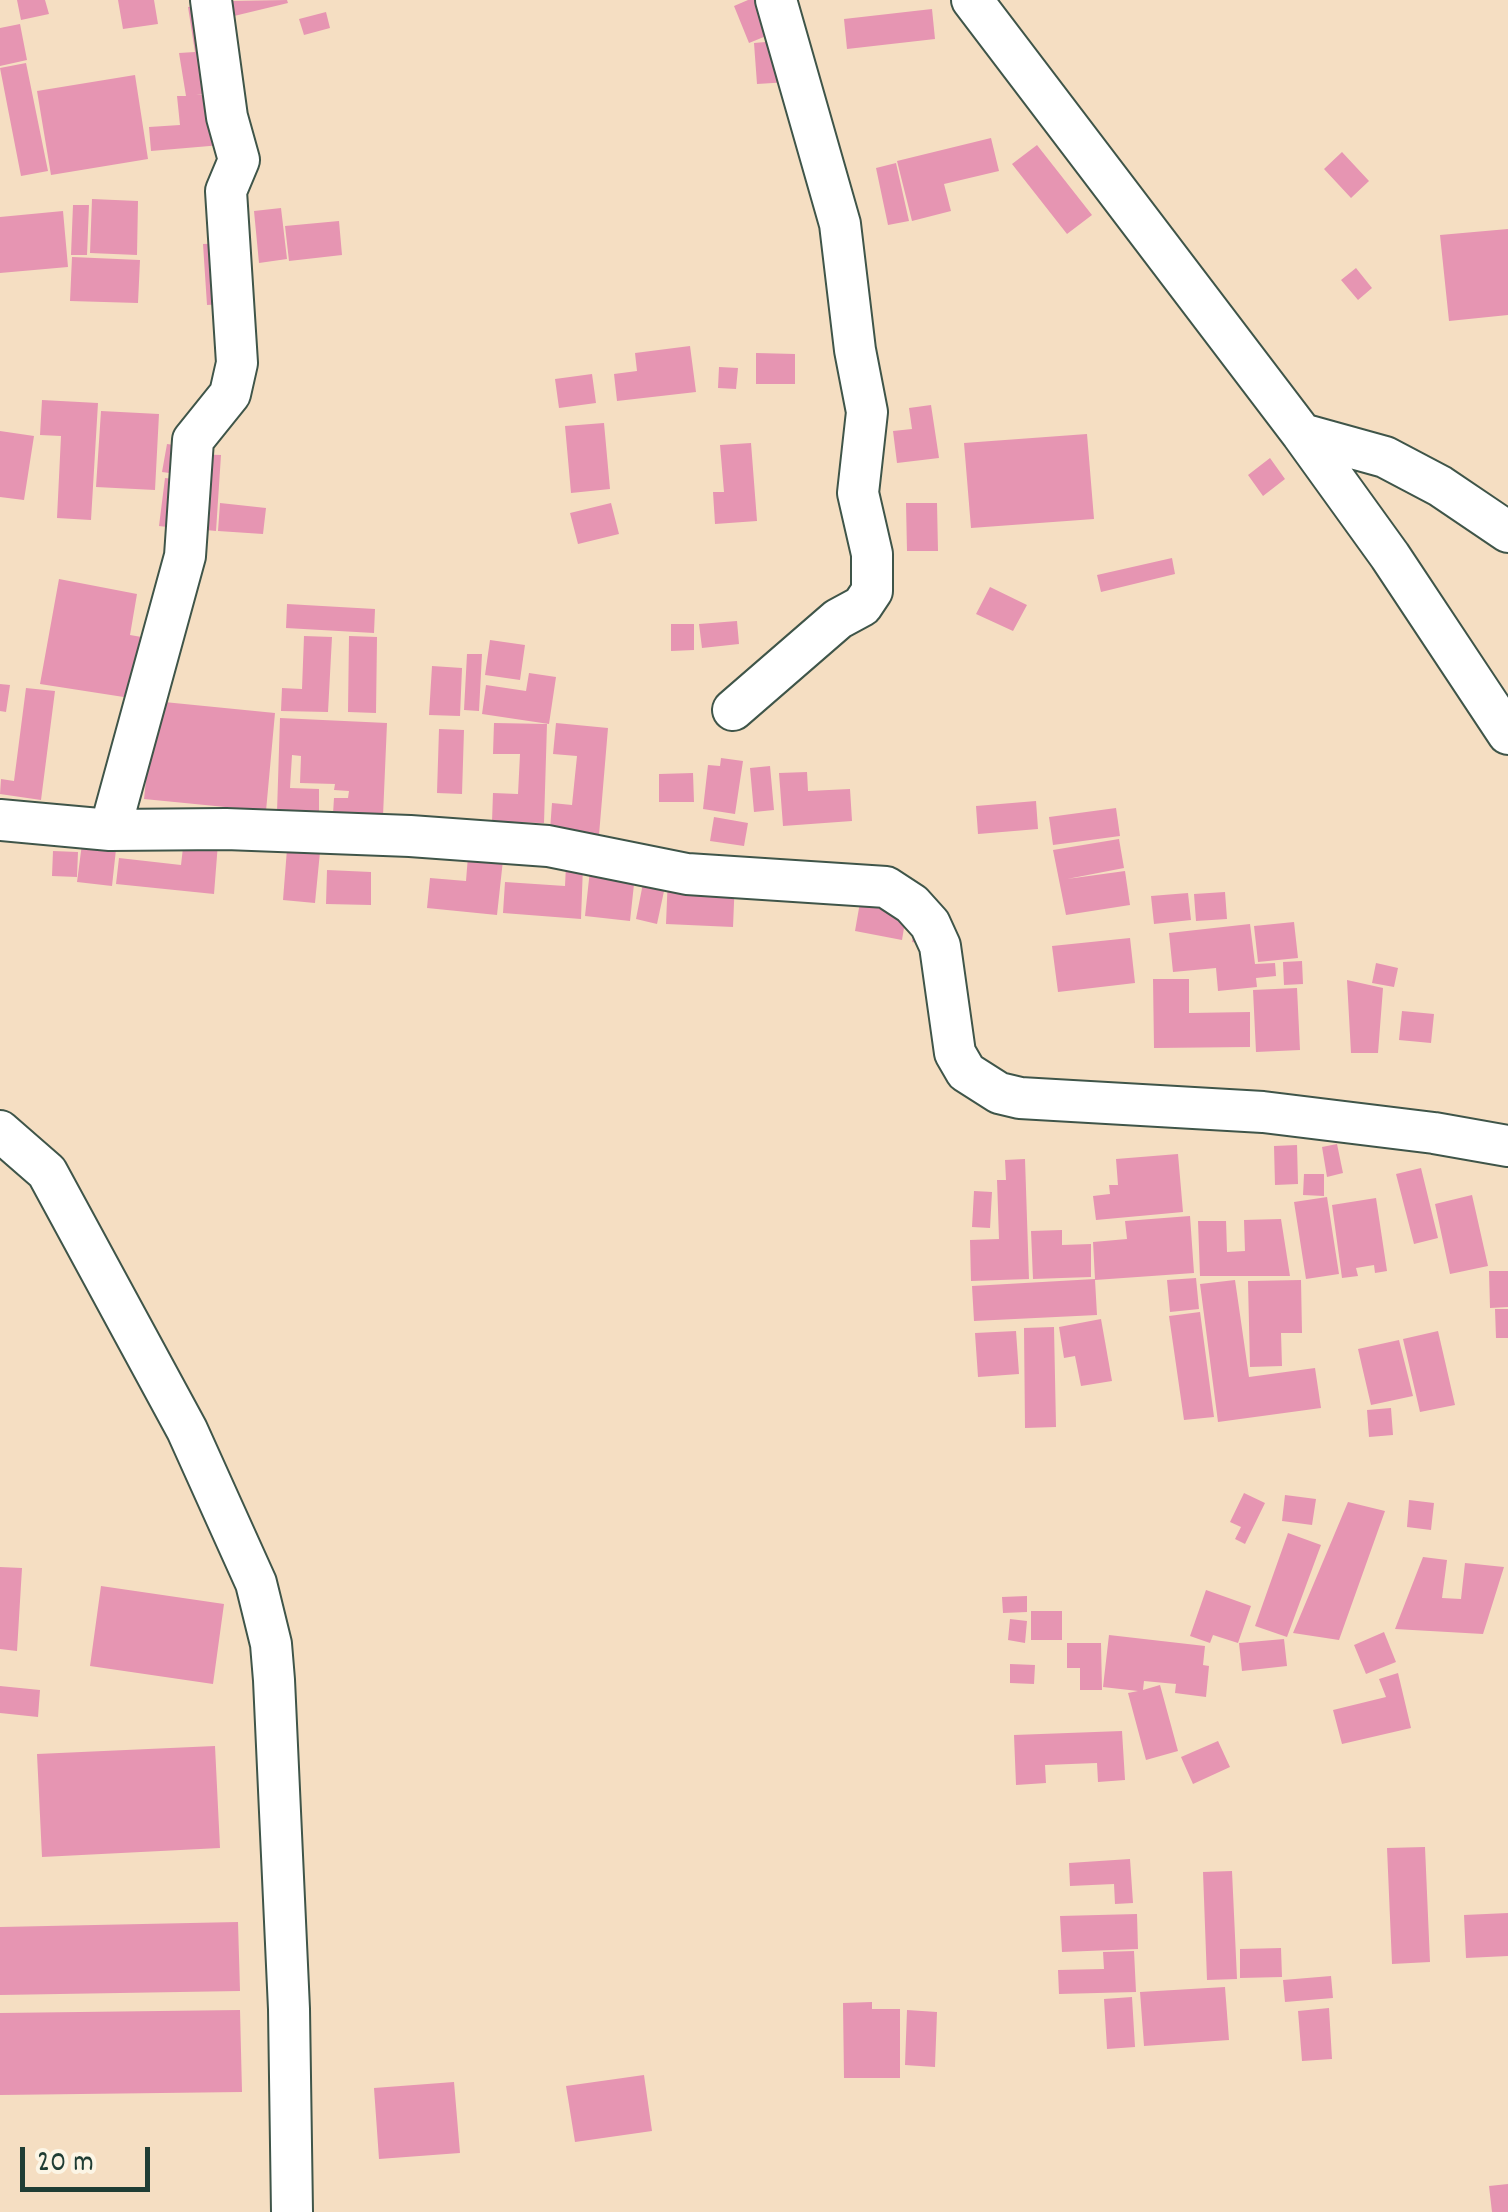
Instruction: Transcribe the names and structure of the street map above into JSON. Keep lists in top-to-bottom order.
{
  "scale_bar": "20 m"
}
